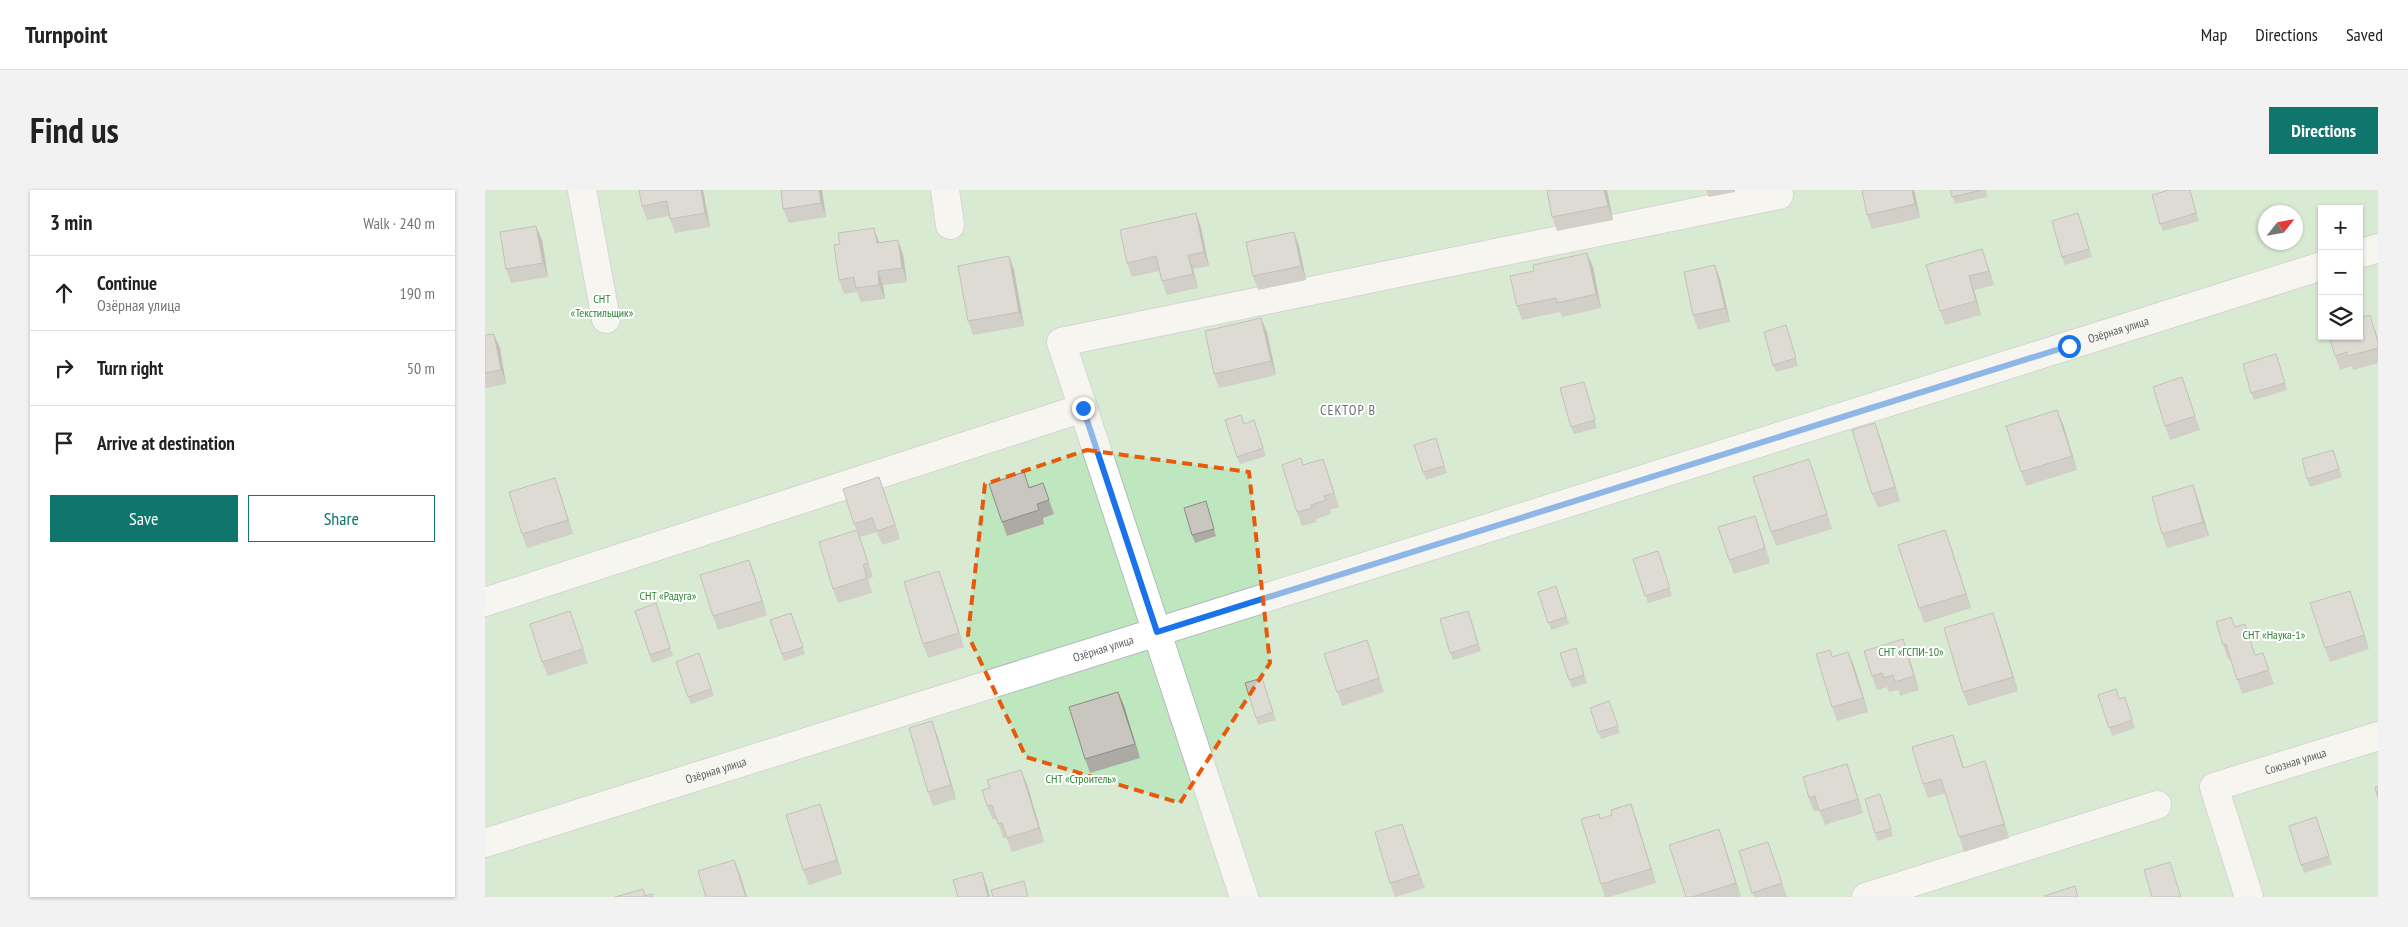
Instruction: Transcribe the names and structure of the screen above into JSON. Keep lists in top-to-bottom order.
{
  "streets": {
    "street": ["Озёрная улица", "Союзная улица"]
  },
  "districts": ["СЕКТОР В"],
  "parks": [
    "СНТ «Текстильщик»",
    "СНТ «Радуга»",
    "СНТ «Наука-1»",
    "СНТ «ГСПИ-10»",
    "СНТ «Строитель»"
  ],
  "north": "top right",
  "page": {
    "header": "Turnpoint",
    "nav": ["Map", "Directions", "Saved"],
    "title": "Find us",
    "buttons": [
      "Directions",
      ["Save", "Share"]
    ],
    "heading": ["3 min", "Walk · 240 m"],
    "map_buttons": ["+", "−"],
    "list": [
      ["Continue", "Озёрная улица", "190 m"],
      ["Turn right", "50 m"],
      "Arrive at destination"
    ]
  }
}
